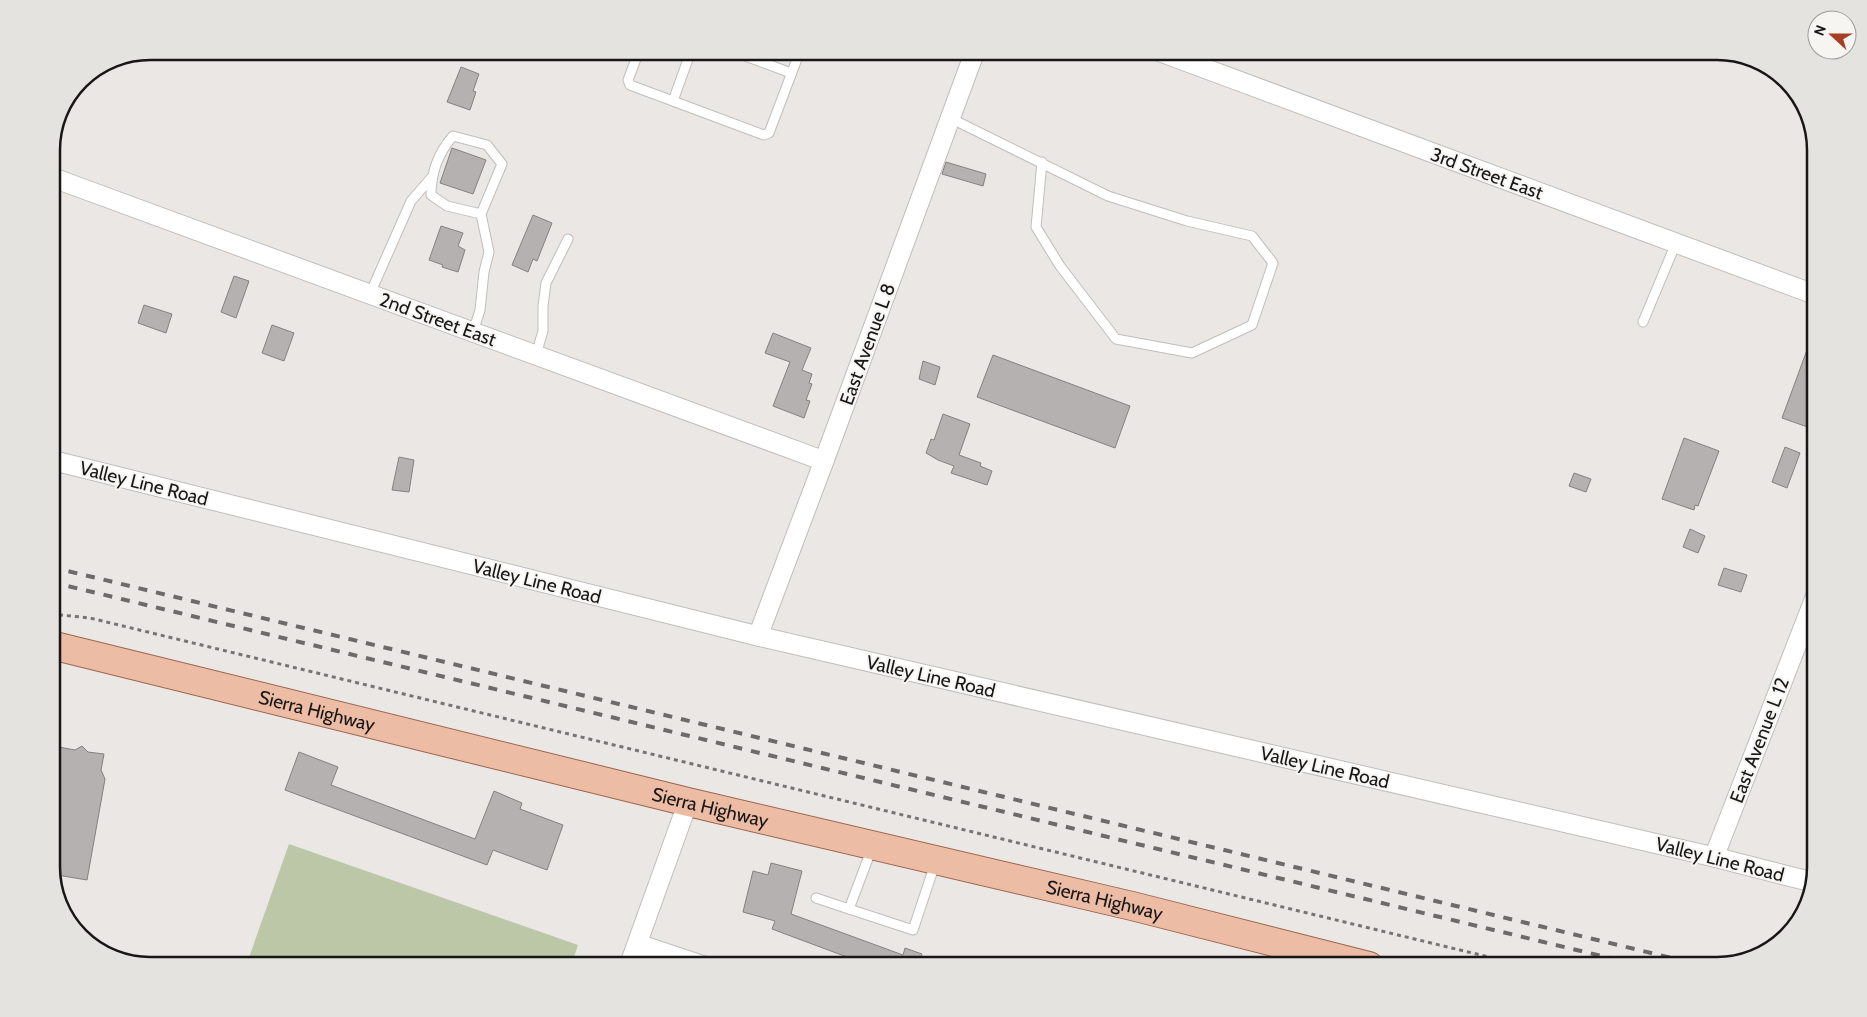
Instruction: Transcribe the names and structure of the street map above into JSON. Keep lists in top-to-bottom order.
{
  "streets": {
    "main road": ["Sierra Highway"],
    "street": [
      "3rd Street East",
      "2nd Street East",
      "East Avenue L 8",
      "Valley Line Road",
      "East Avenue L 12"
    ]
  },
  "crossings": [
    ["2nd Street East", "East Avenue L 8"],
    ["East Avenue L 8", "Valley Line Road"],
    ["Valley Line Road", "East Avenue L 12"]
  ],
  "north": "left"
}
